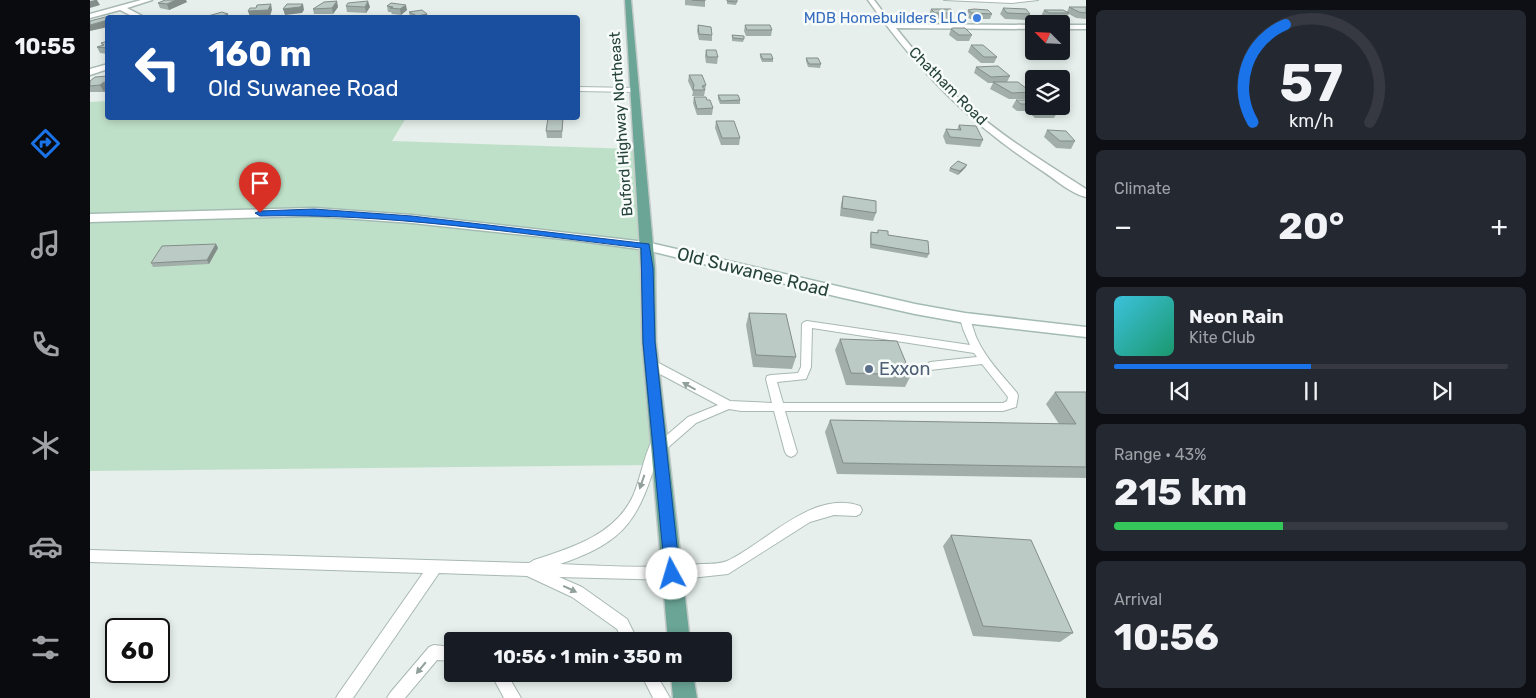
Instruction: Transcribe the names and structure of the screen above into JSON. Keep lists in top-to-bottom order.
{
  "streets": {
    "main road": ["Buford Highway Northeast"],
    "street": ["Chatham Road", "Old Suwanee Road"]
  },
  "crossings": [
    ["Buford Highway Northeast", "Old Suwanee Road"]
  ],
  "places": ["MDB Homebuilders LLC", "Exxon"],
  "north": "top left",
  "page": {
    "tabs": "10:55",
    "turn": ["160 m", "Old Suwanee Road"],
    "tile": [
      "Climate",
      ["Range · 43%", "215 km"],
      ["Arrival", "10:56"]
    ],
    "heat": ["−", "20°", "+"],
    "song": ["Neon Rain", "Kite Club"],
    "limit": "60",
    "trip": "10:56 · 1 min · 350 m",
    "gauge": ["57", "km/h"]
  }
}
